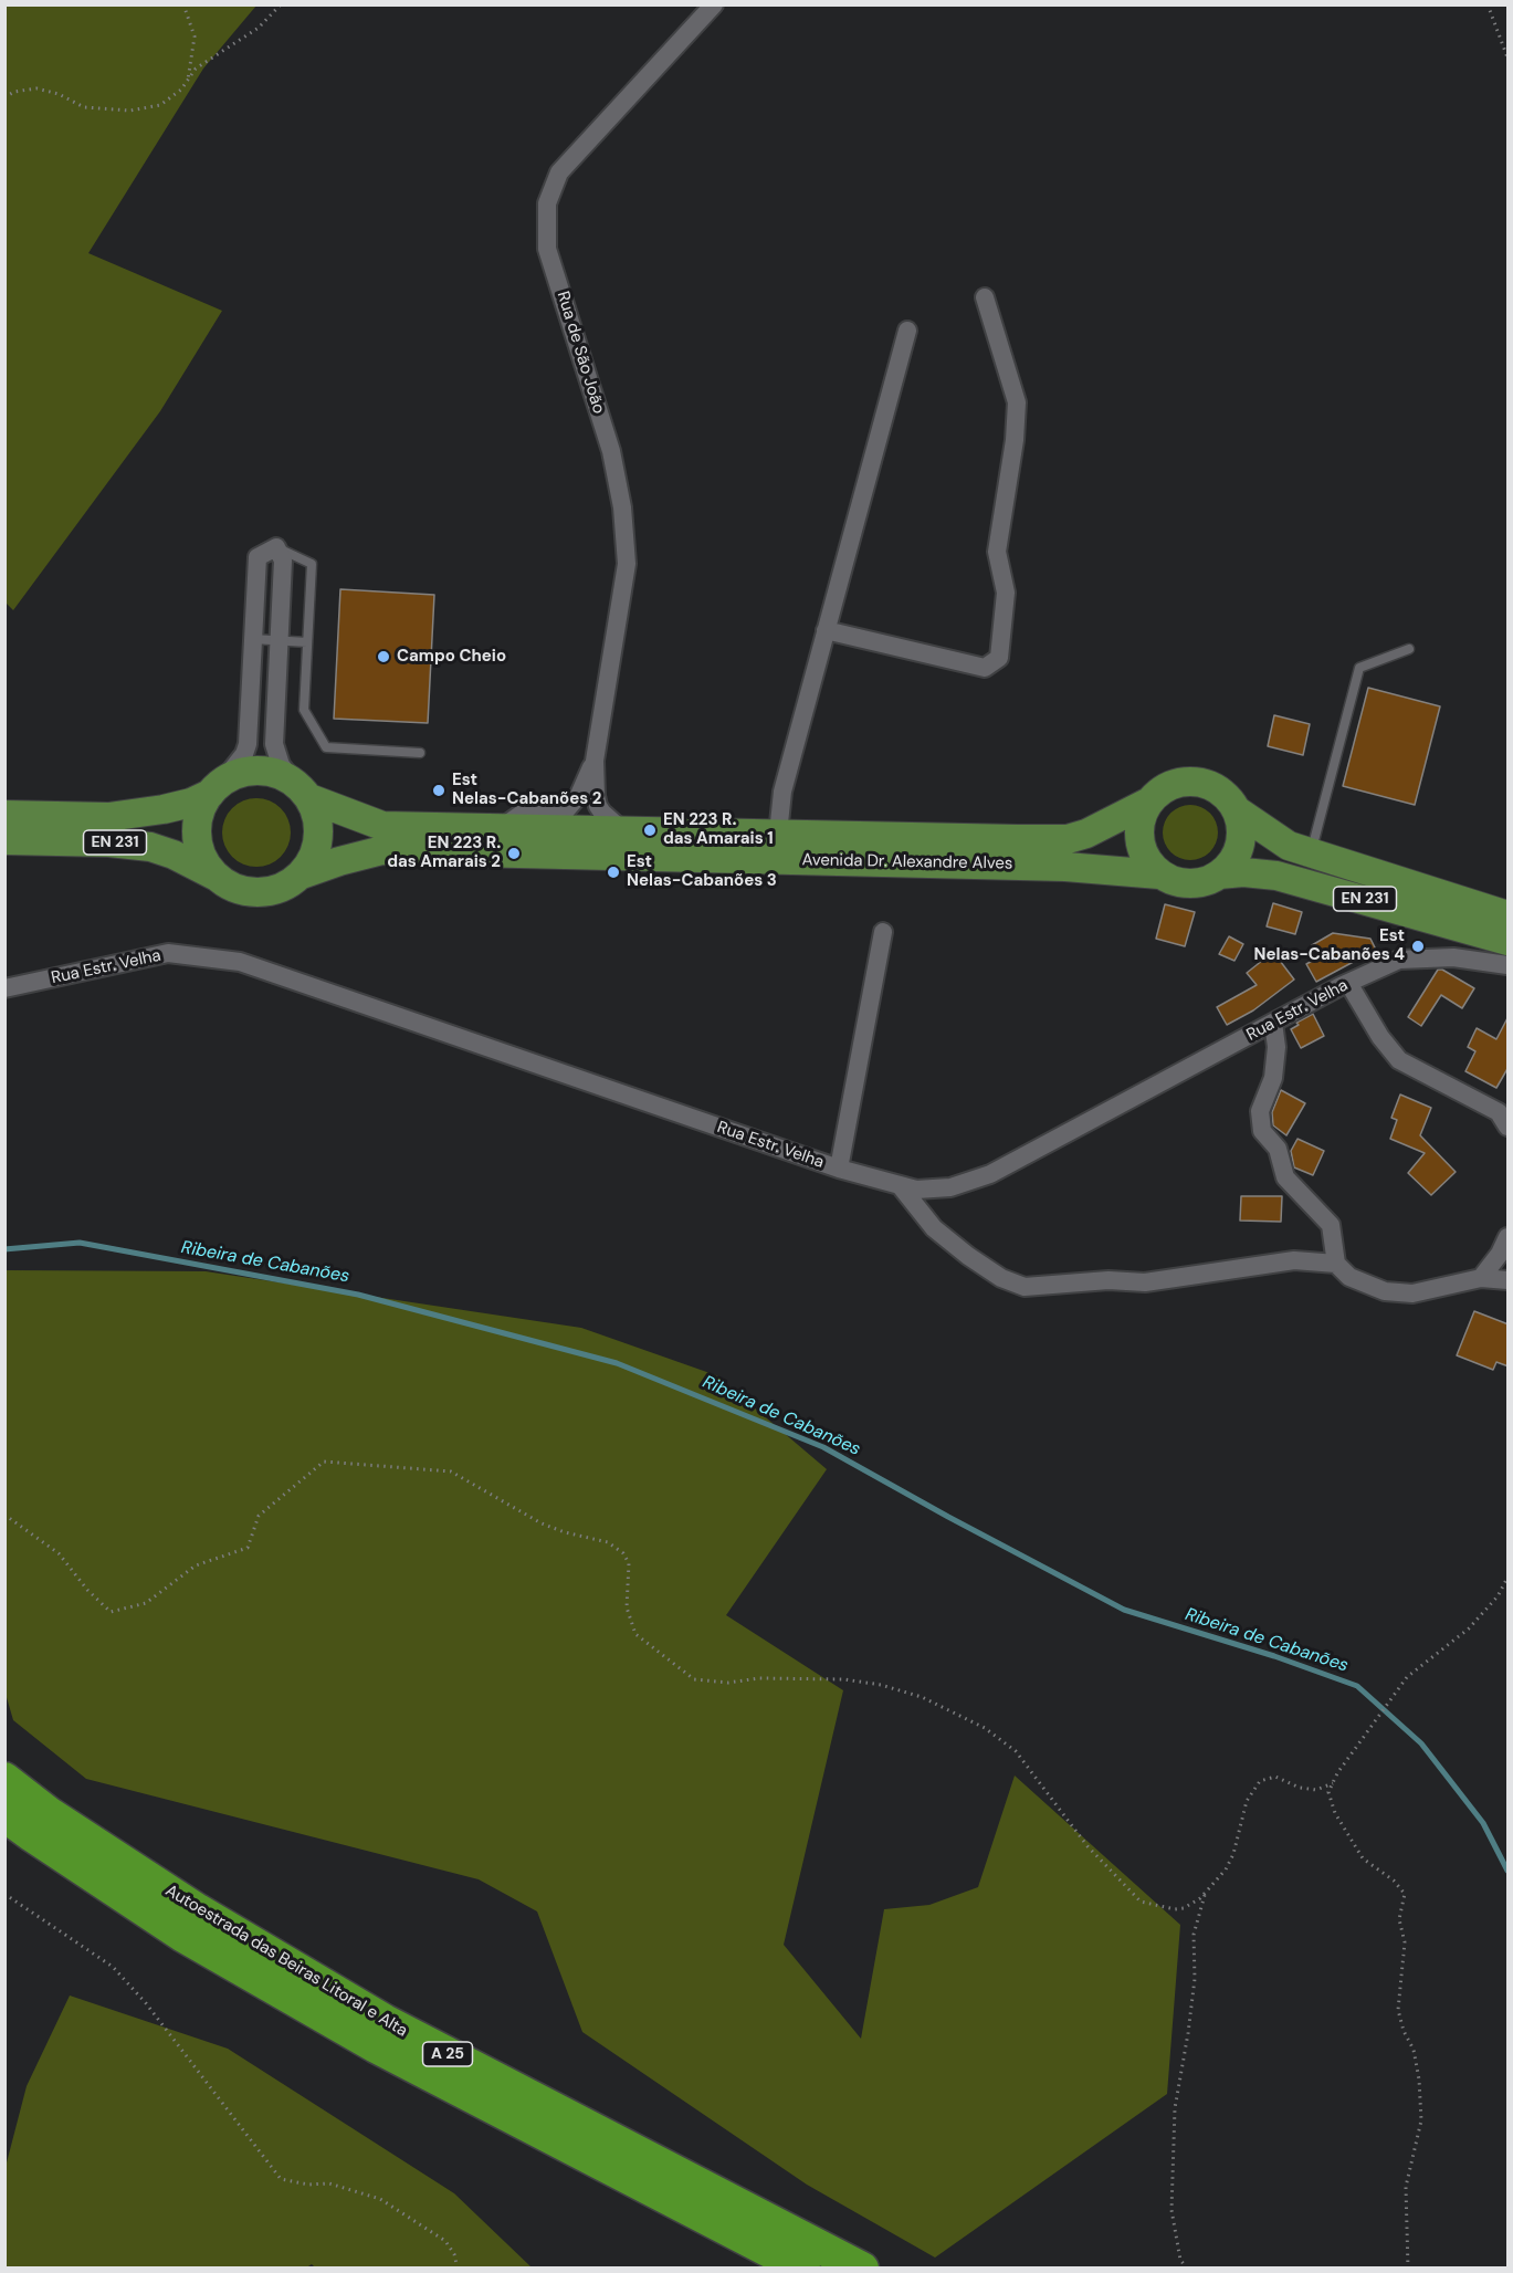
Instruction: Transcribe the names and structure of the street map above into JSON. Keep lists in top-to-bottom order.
{
  "streets": {
    "highway": ["Autoestrada das Beiras Litoral e Alta", "A 25"],
    "main road": ["EN 231", "Avenida Dr. Alexandre Alves"],
    "street": ["Rua de São João", "Rua Estr. Velha"]
  },
  "crossings": [
    ["EN 231", "Avenida Dr. Alexandre Alves"]
  ],
  "water": ["Ribeira de Cabanões"],
  "places": [
    "Campo Cheio",
    "Est Nelas-Cabanões 2",
    "EN 223 R. das Amarais 1",
    "EN 223 R. das Amarais 2",
    "Est Nelas-Cabanões 3",
    "Est Nelas-Cabanões 4"
  ]
}
